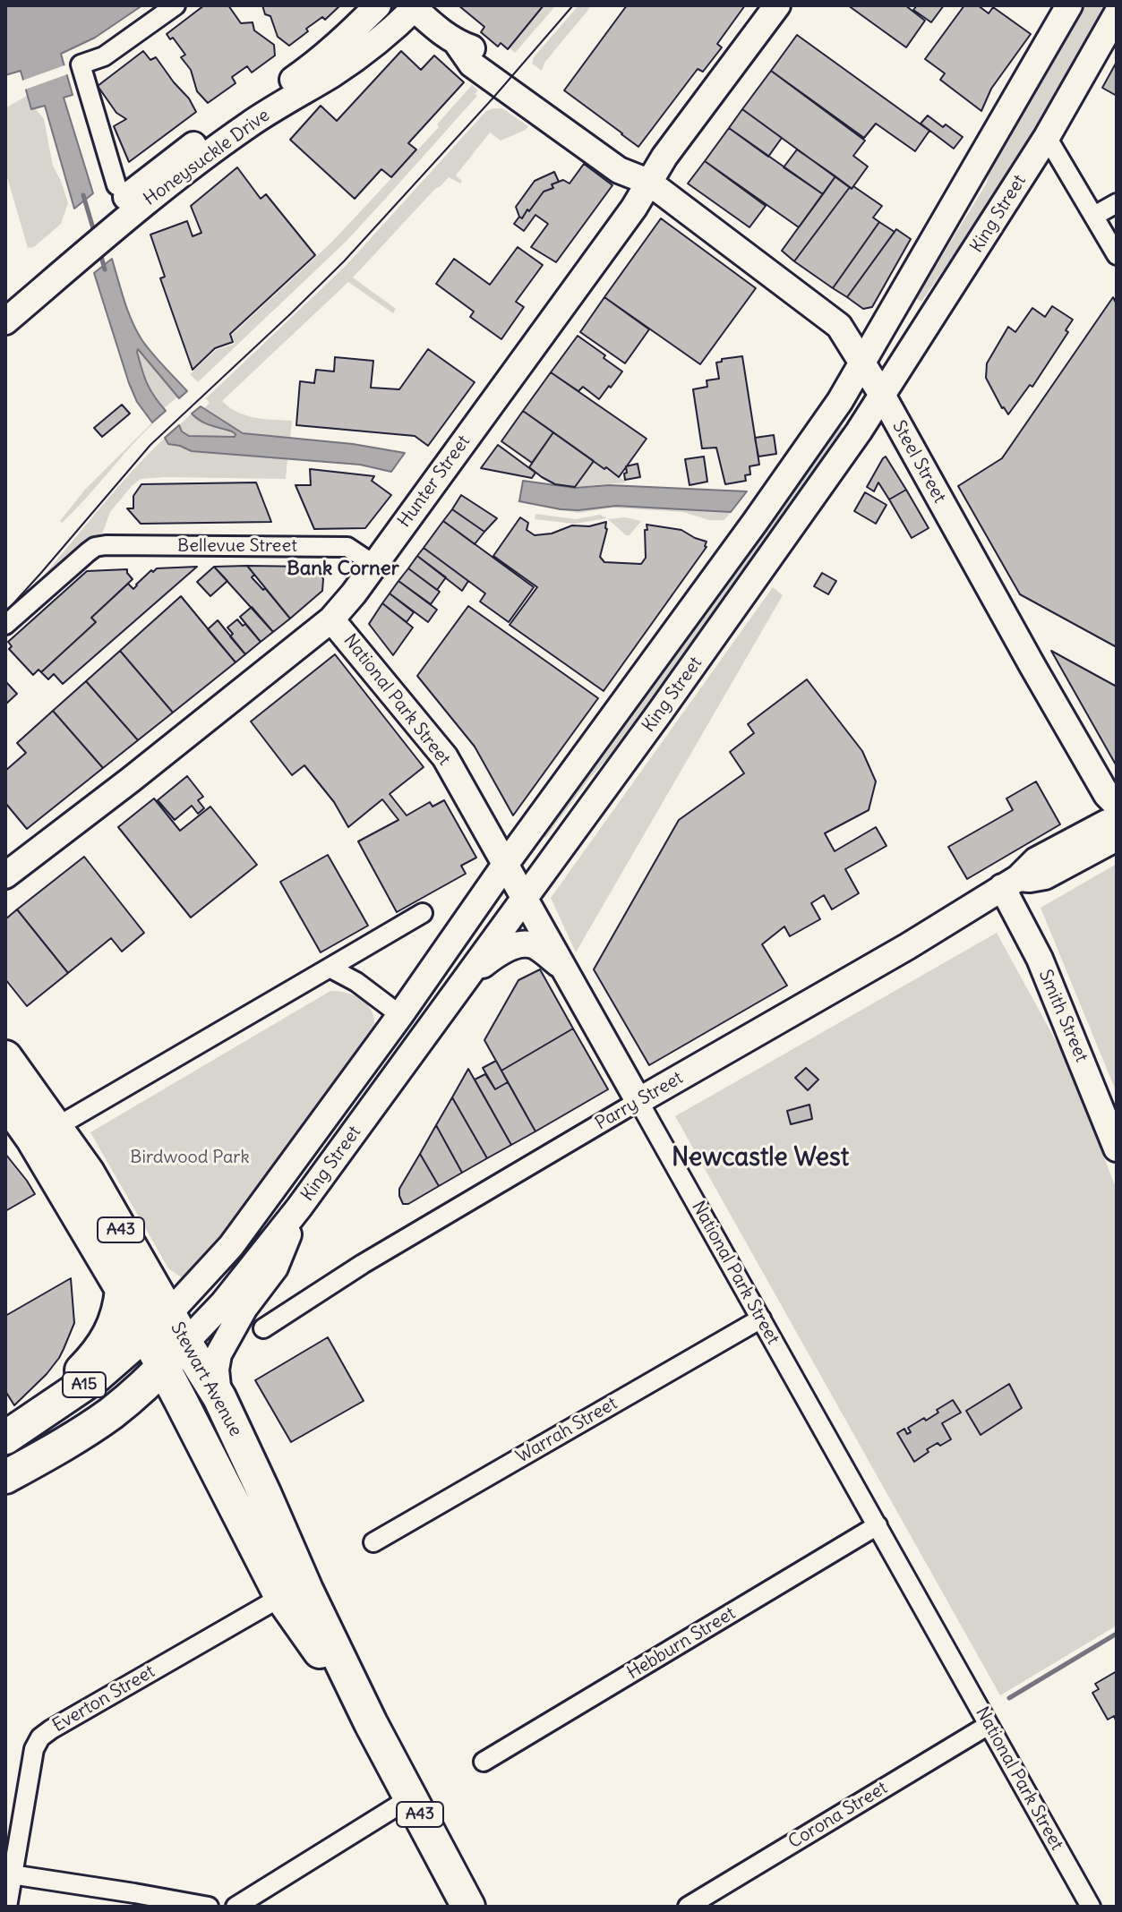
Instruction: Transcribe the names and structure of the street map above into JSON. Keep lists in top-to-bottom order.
{
  "streets": {
    "highway": ["A43", "Stewart Avenue", "A15"],
    "main road": [
      "Honeysuckle Drive",
      "King Street",
      "Steel Street",
      "Hunter Street",
      "National Park Street",
      "Smith Street",
      "Parry Street"
    ],
    "street": [
      "Bellevue Street",
      "Warrah Street",
      "Hebburn Street",
      "Everton Street",
      "Corona Street"
    ]
  },
  "crossings": [
    ["Honeysuckle Drive", "Steel Street"],
    ["King Street", "Steel Street"],
    ["King Street", "National Park Street"],
    ["King Street", "Stewart Avenue"],
    ["King Street", "A15"],
    ["Steel Street", "Hunter Street"],
    ["Steel Street", "Parry Street"],
    ["Hunter Street", "Bellevue Street"],
    ["Hunter Street", "National Park Street"],
    ["National Park Street", "Parry Street"],
    ["National Park Street", "Warrah Street"],
    ["National Park Street", "Hebburn Street"],
    ["National Park Street", "Corona Street"],
    ["Smith Street", "Parry Street"],
    ["Stewart Avenue", "A15"],
    ["Stewart Avenue", "Everton Street"]
  ],
  "districts": ["Bank Corner", "Newcastle West"],
  "parks": ["Birdwood Park"]
}
